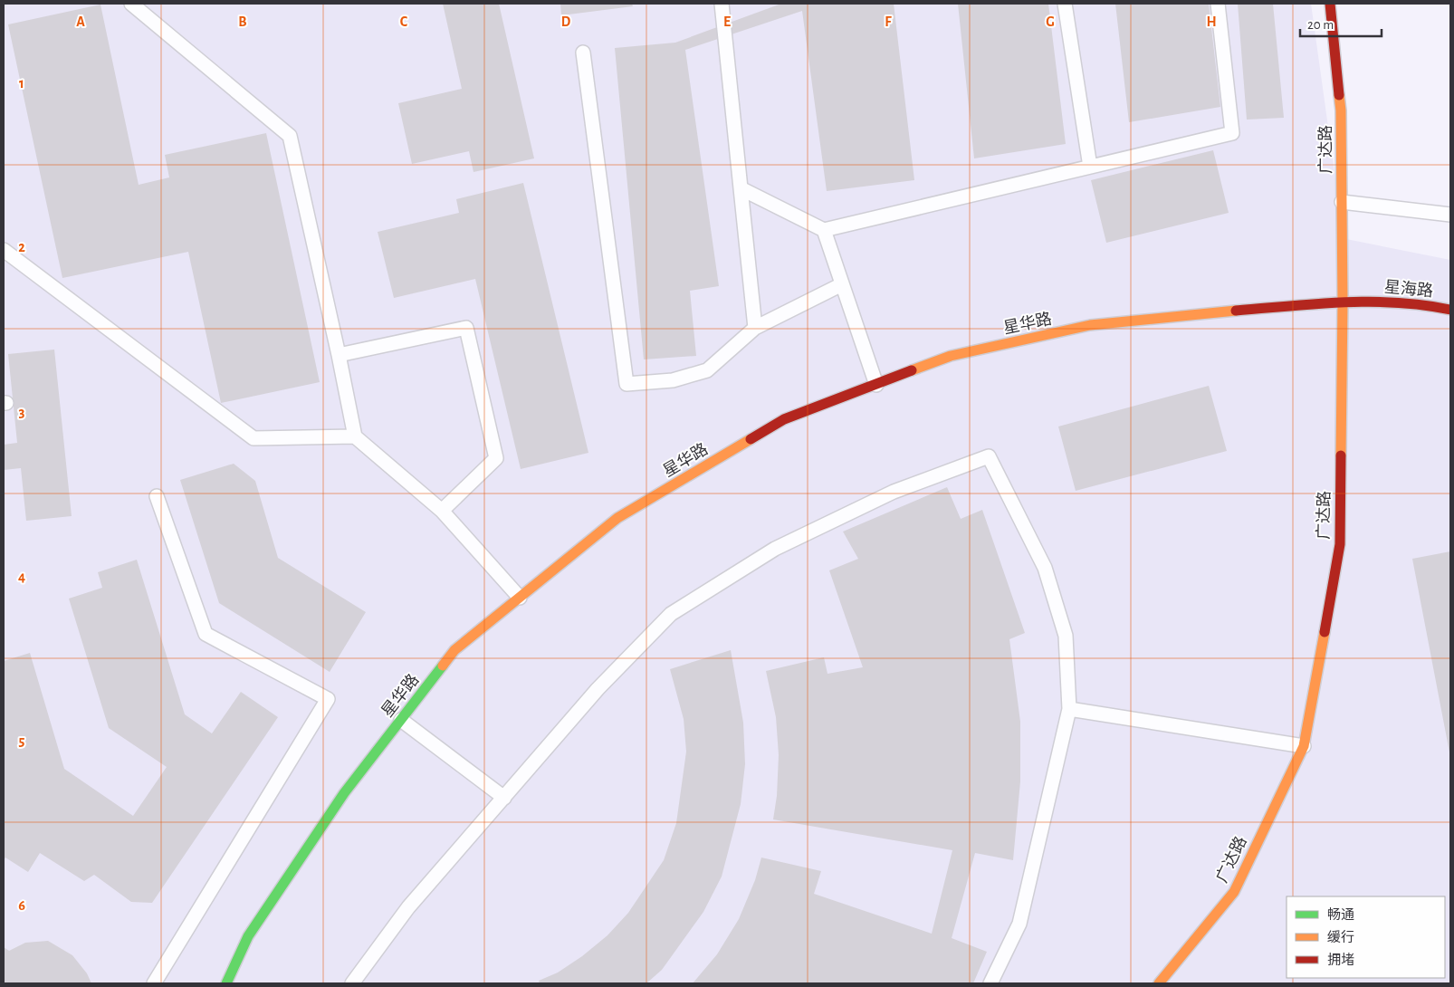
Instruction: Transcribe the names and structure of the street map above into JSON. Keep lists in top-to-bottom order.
{
  "streets": {
    "street": ["广达路", "星海路", "星华路"]
  },
  "crossings": [
    ["广达路", "星华路"],
    ["星海路", "星华路"]
  ],
  "legend": ["畅通", "缓行", "拥堵"],
  "scale_bar": "20 m",
  "grid": {
    "columns": [
      "A",
      "B",
      "C",
      "D",
      "E",
      "F",
      "G",
      "H"
    ],
    "rows": [
      "1",
      "2",
      "3",
      "4",
      "5",
      "6"
    ]
  }
}
